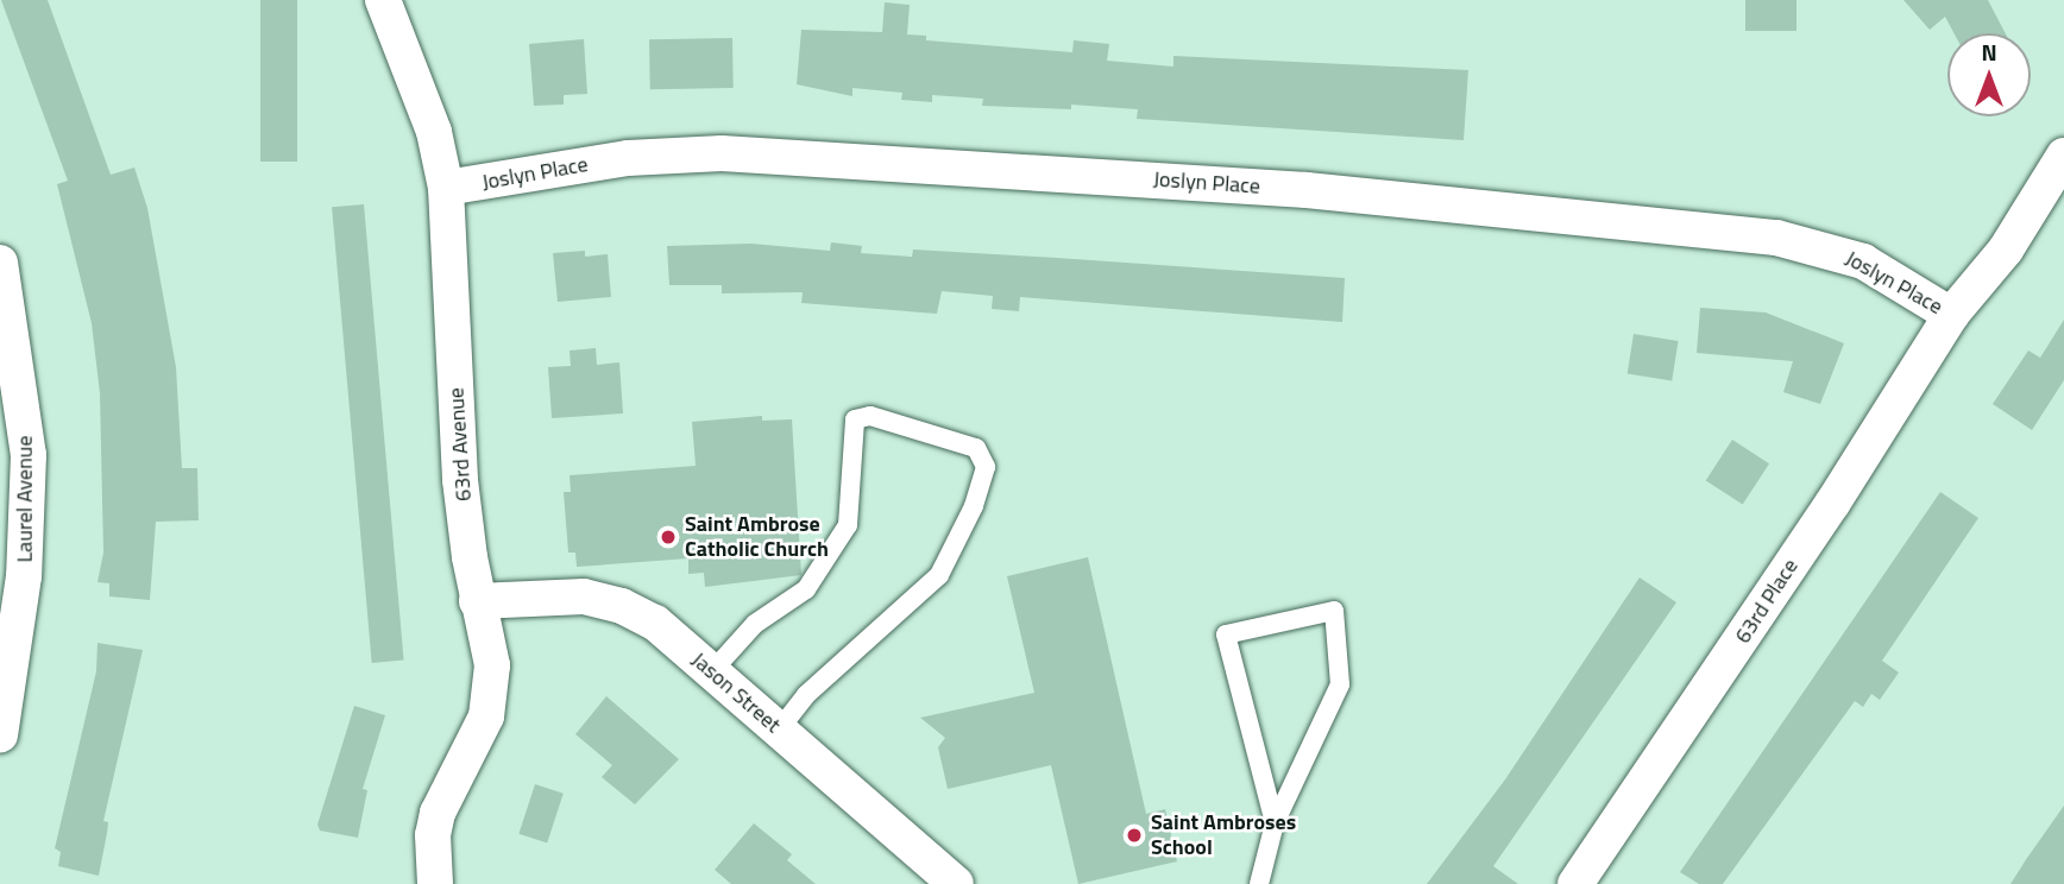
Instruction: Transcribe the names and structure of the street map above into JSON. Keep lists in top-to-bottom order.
{
  "streets": {
    "street": [
      "Joslyn Place",
      "63rd Avenue",
      "Laurel Avenue",
      "63rd Place",
      "Jason Street"
    ]
  },
  "crossings": [
    ["Joslyn Place", "63rd Avenue"],
    ["Joslyn Place", "63rd Place"],
    ["63rd Avenue", "Jason Street"]
  ],
  "places": ["Saint Ambrose Catholic Church", "Saint Ambroses School"],
  "north": "top"
}
